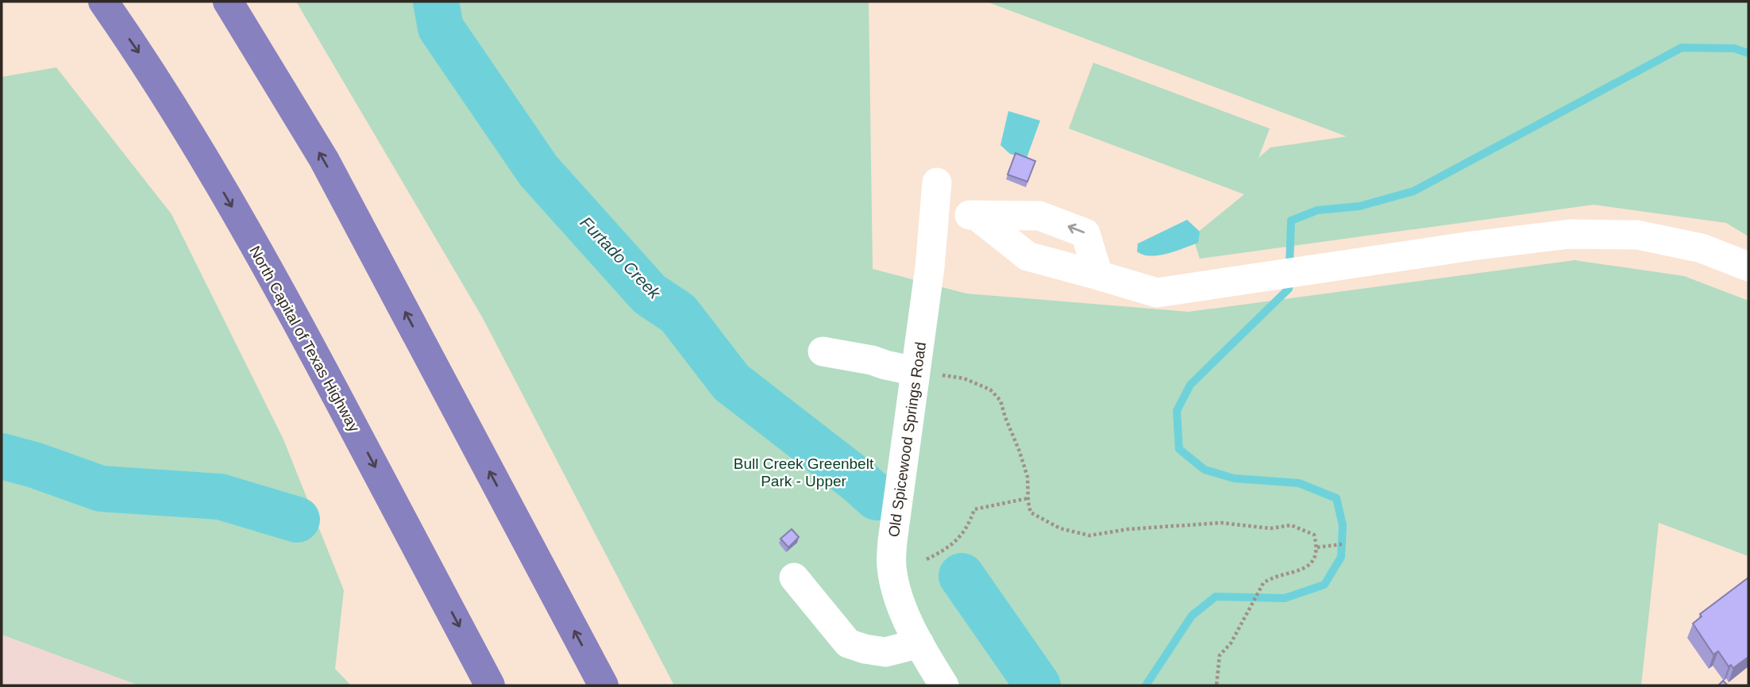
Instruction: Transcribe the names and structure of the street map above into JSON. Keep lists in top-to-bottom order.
{
  "streets": {
    "highway": ["North Capital of Texas Highway"],
    "street": ["Old Spicewood Springs Road"]
  },
  "water": ["Furtado Creek"],
  "parks": ["Bull Creek Greenbelt Park - Upper"]
}
